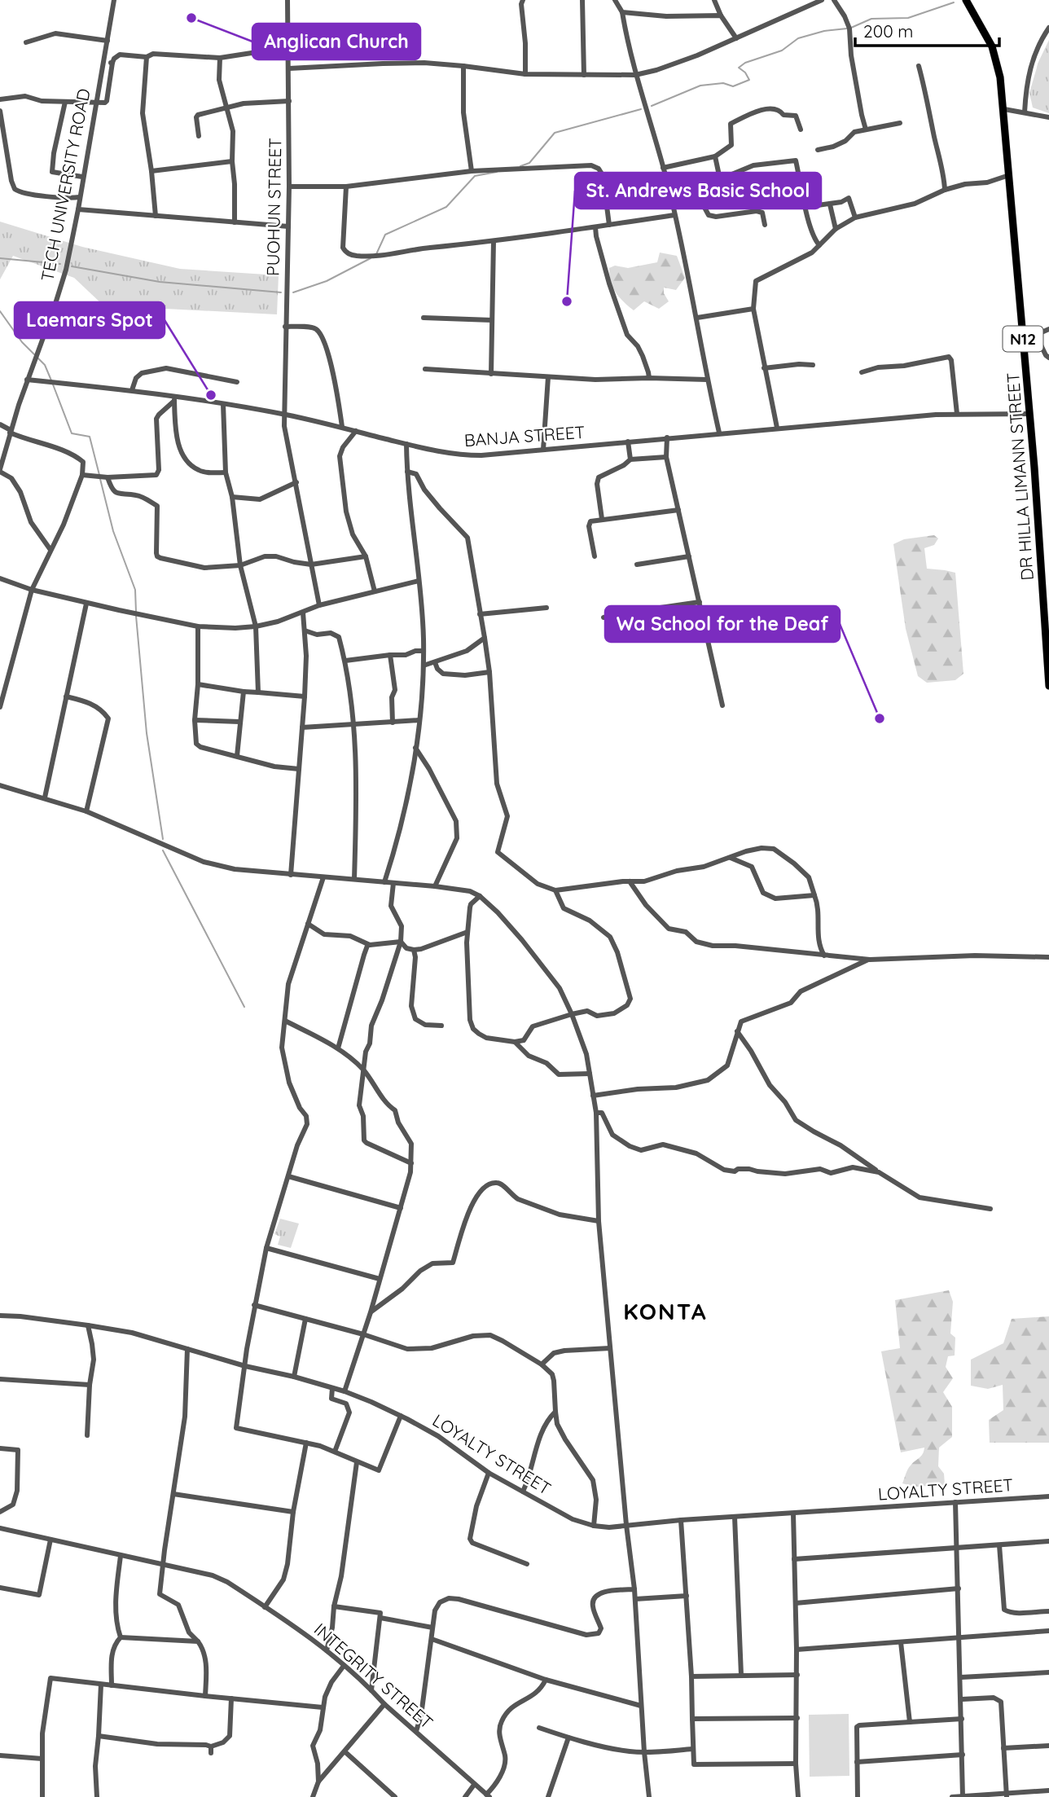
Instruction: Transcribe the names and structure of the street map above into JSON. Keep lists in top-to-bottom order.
{
  "streets": {
    "highway": ["N12", "DR HILLA LIMANN STREET"],
    "street": [
      "TECH UNIVERSITY ROAD",
      "PUOHUN STREET",
      "BANJA STREET",
      "LOYALTY STREET",
      "INTEGRITY STREET"
    ]
  },
  "crossings": [
    ["TECH UNIVERSITY ROAD", "BANJA STREET"],
    ["PUOHUN STREET", "BANJA STREET"],
    ["BANJA STREET", "DR HILLA LIMANN STREET"]
  ],
  "districts": ["KONTA"],
  "places": [
    "Anglican Church",
    "St. Andrews Basic School",
    "Laemars Spot",
    "Wa School for the Deaf"
  ],
  "scale_bar": "200 m"
}
